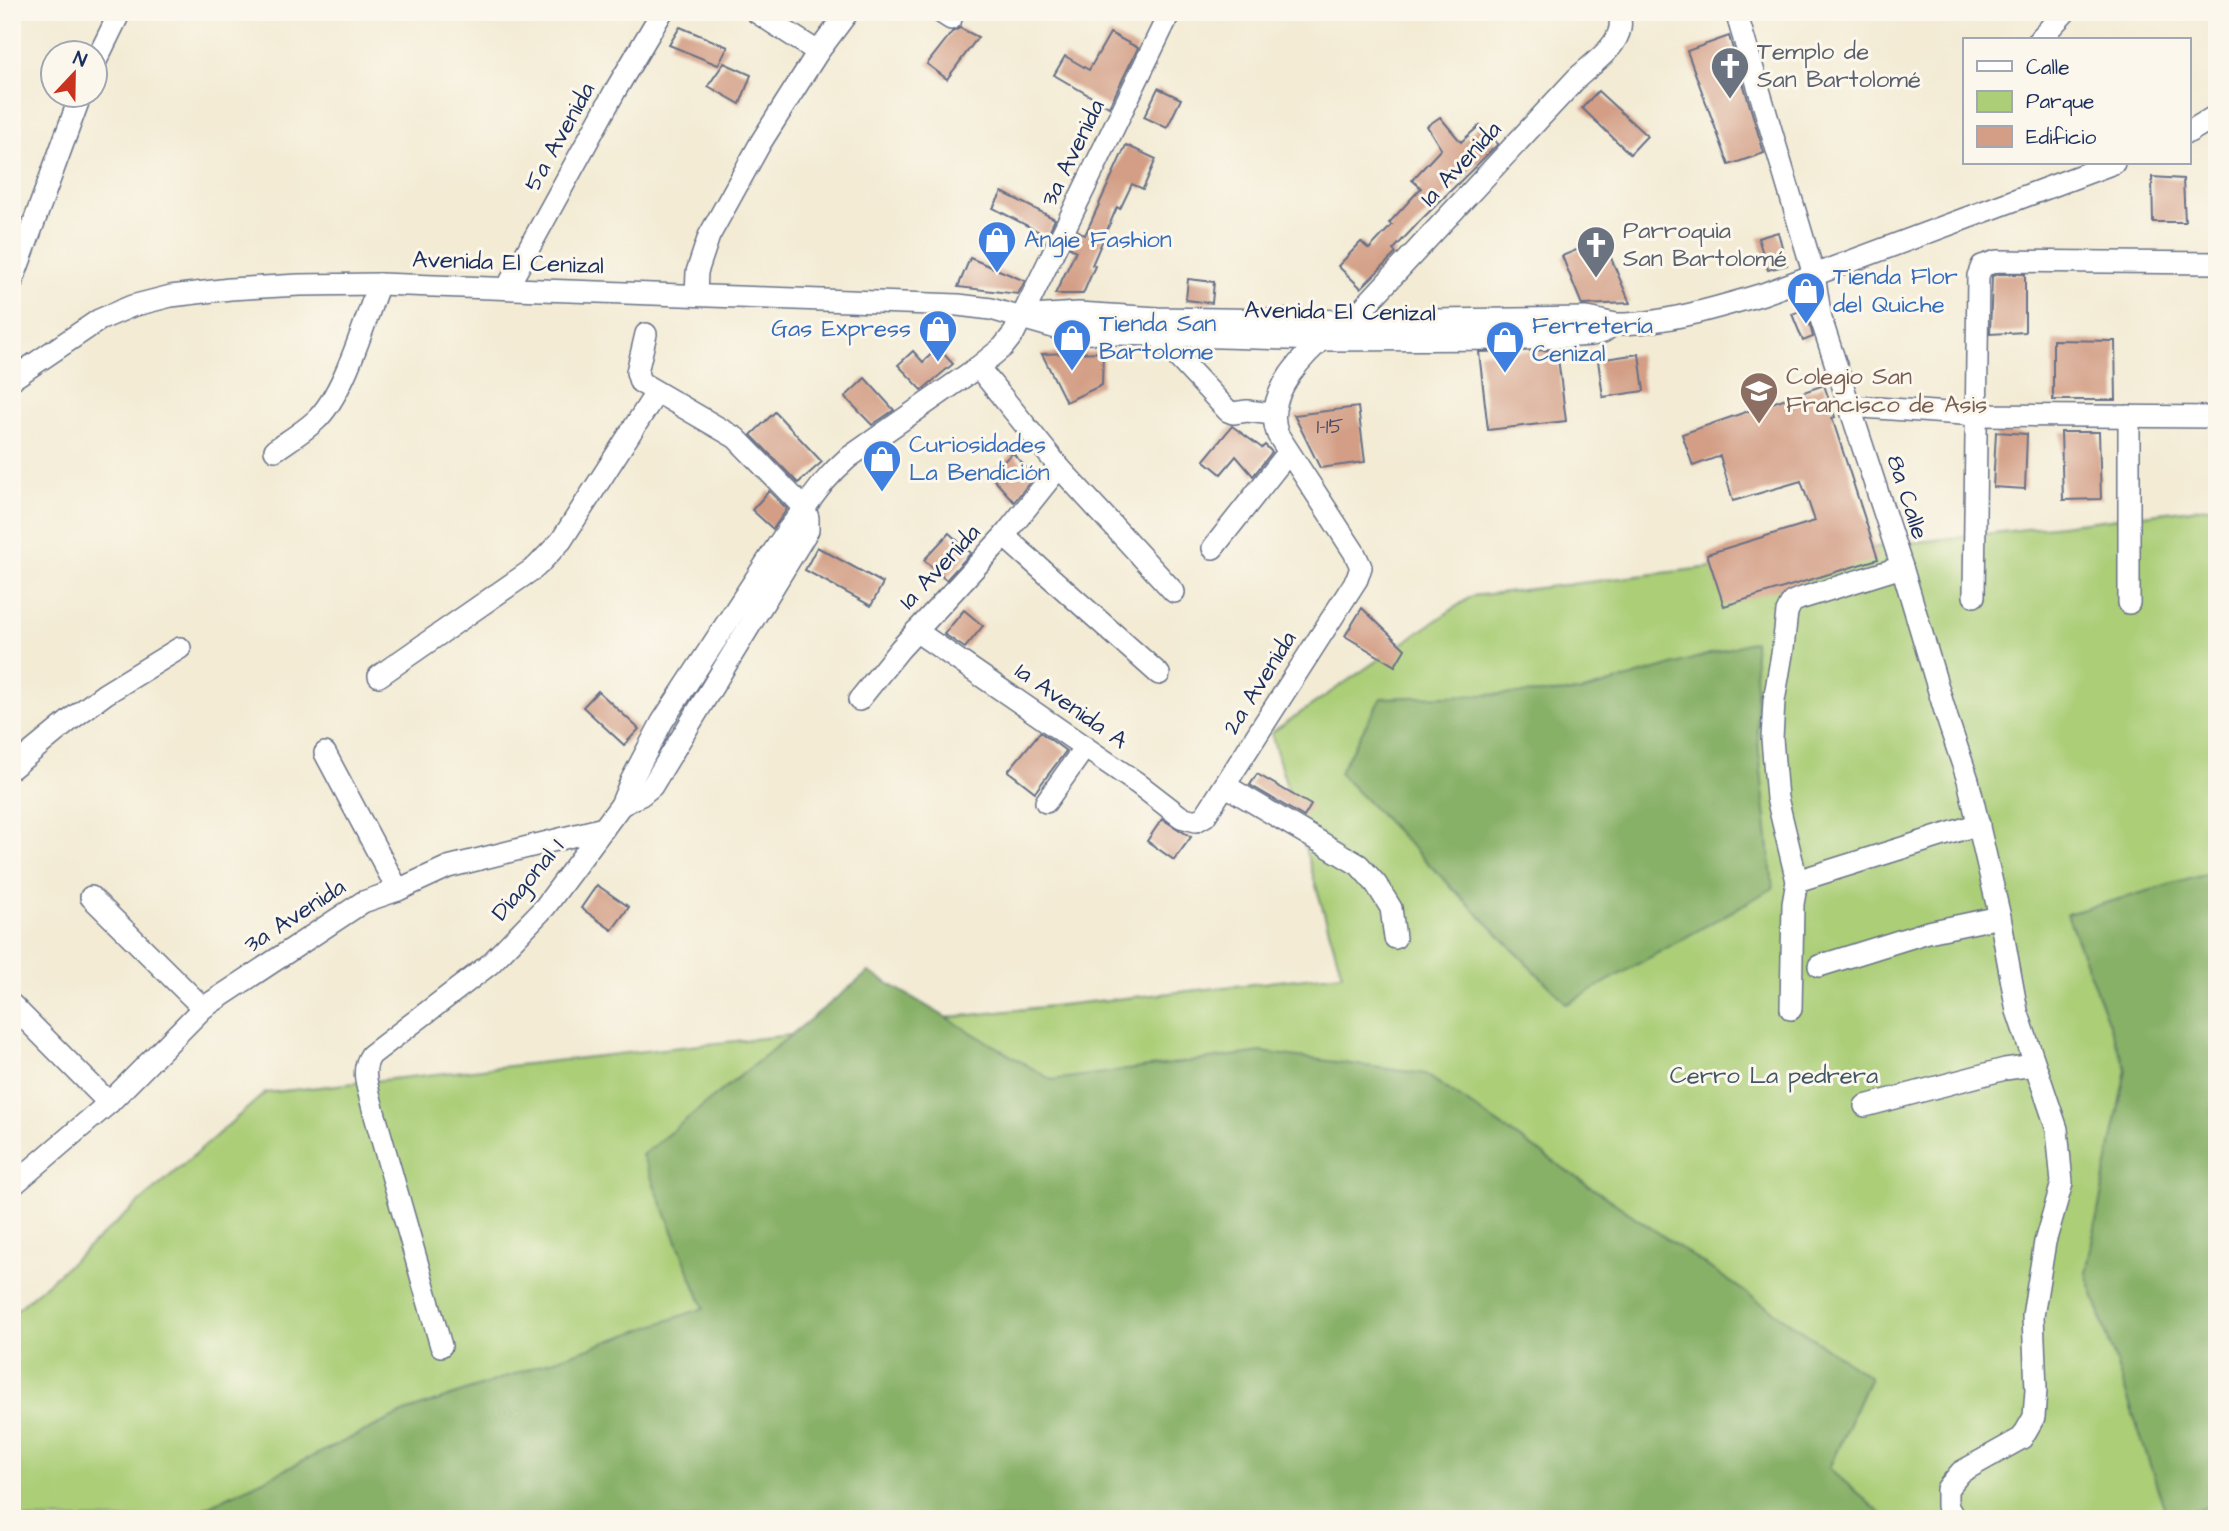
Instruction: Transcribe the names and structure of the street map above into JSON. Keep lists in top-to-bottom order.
{
  "streets": {
    "street": [
      "5a Avenida",
      "3a Avenida",
      "1a Avenida",
      "Avenida El Cenizal",
      "8a Calle",
      "2a Avenida",
      "1a Avenida A",
      "Diagonal 1"
    ]
  },
  "crossings": [
    ["5a Avenida", "Avenida El Cenizal"],
    ["3a Avenida", "Avenida El Cenizal"],
    ["3a Avenida", "Diagonal 1"],
    ["1a Avenida", "Avenida El Cenizal"],
    ["1a Avenida", "1a Avenida A"],
    ["Avenida El Cenizal", "8a Calle"],
    ["2a Avenida", "1a Avenida A"]
  ],
  "parks": ["Cerro La pedrera"],
  "places": {
    "church": ["Templo de San Bartolomé", "Parroquia San Bartolomé"],
    "shop": [
      "Angie Fashion",
      "Tienda Flor del Quiche",
      "Gas Express",
      "Tienda San Bartolome",
      "Ferretería Cenizal",
      "Curiosidades La Bendición"
    ],
    "school or university": ["Colegio San Francisco de Asis"]
  },
  "house_numbers": ["1-15"],
  "legend": ["Calle", "Parque", "Edificio"],
  "north": "top"
}
